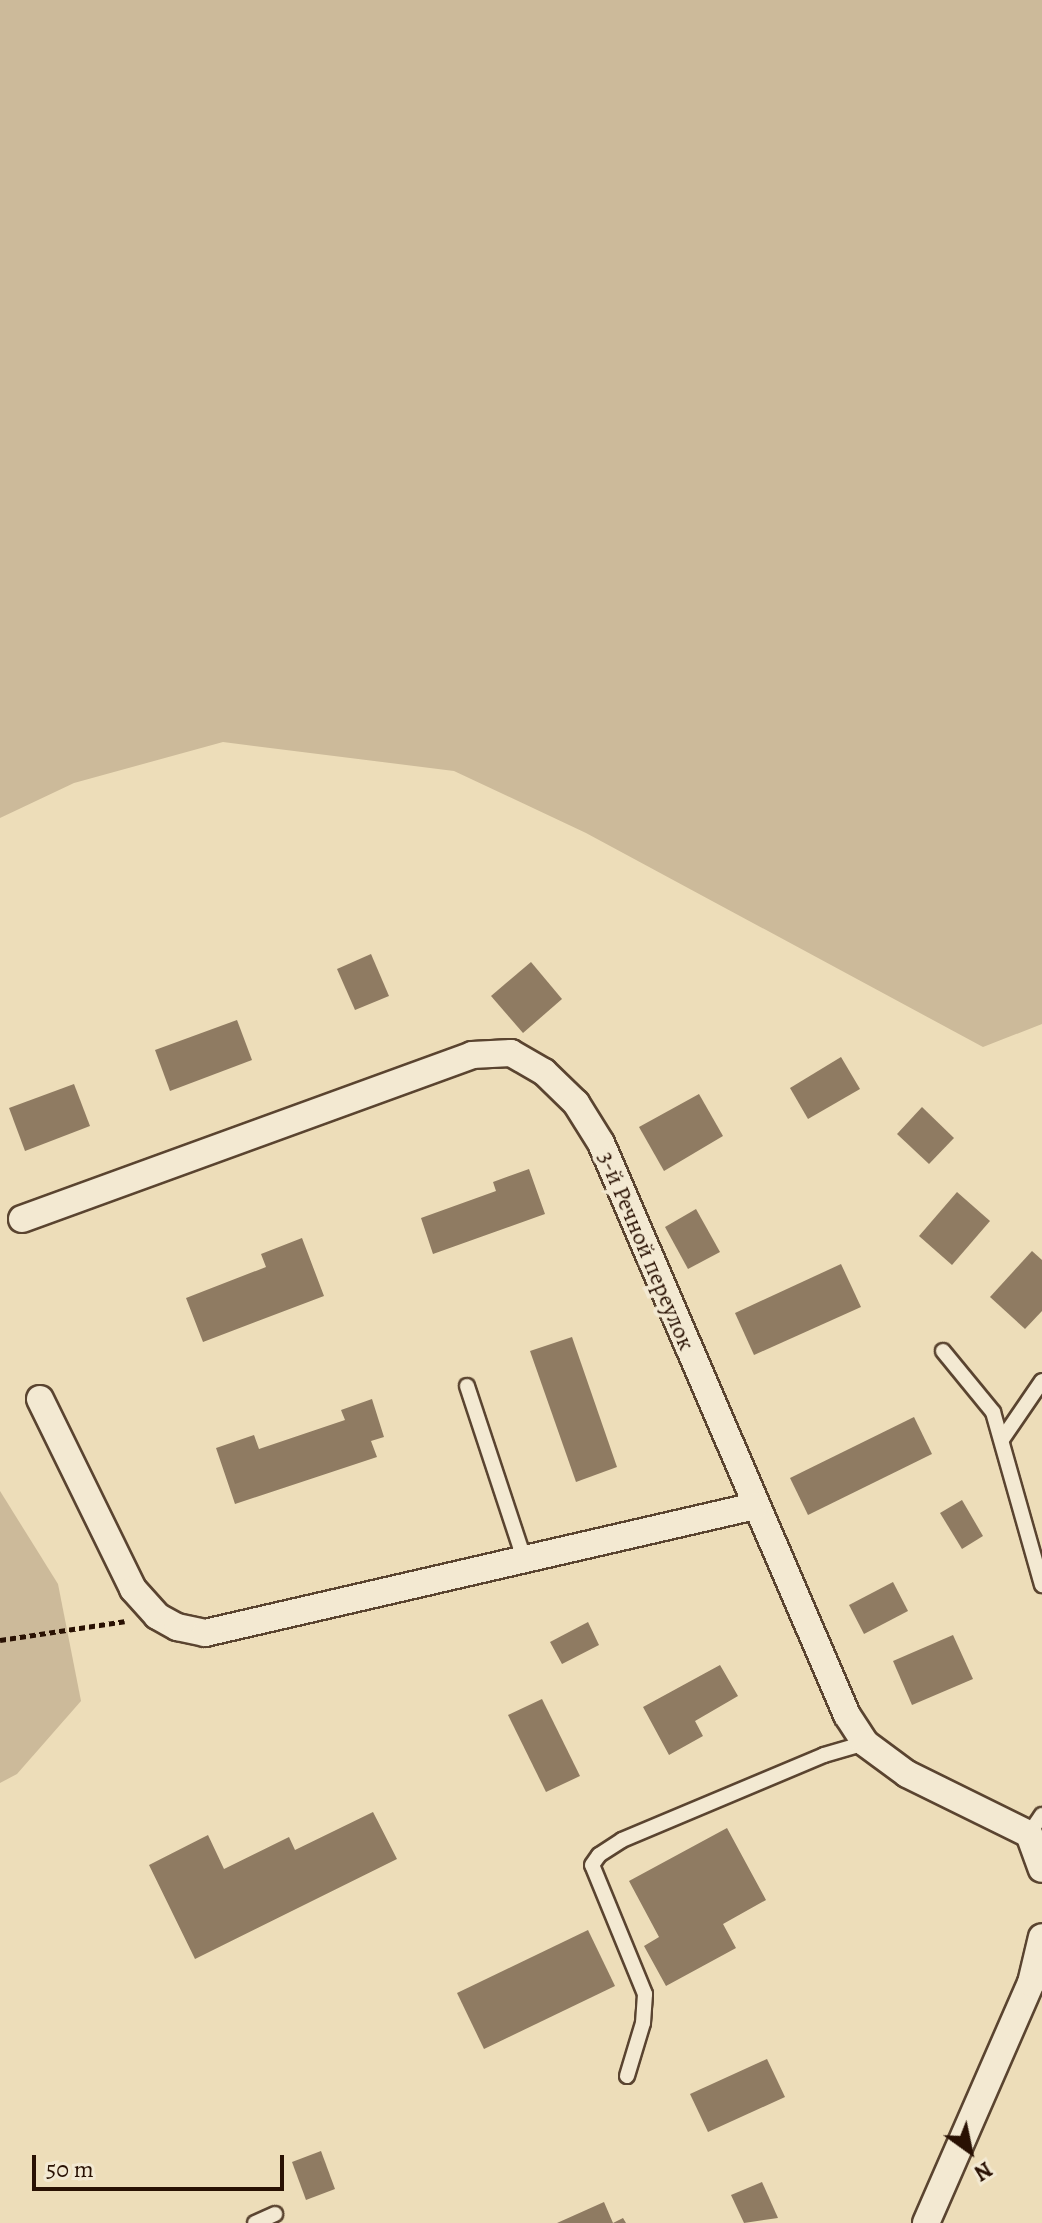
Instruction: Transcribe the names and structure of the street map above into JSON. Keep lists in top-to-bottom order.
{
  "streets": {
    "street": ["3-й Речной переулок"]
  },
  "scale_bar": "50 m",
  "north": "bottom right"
}
